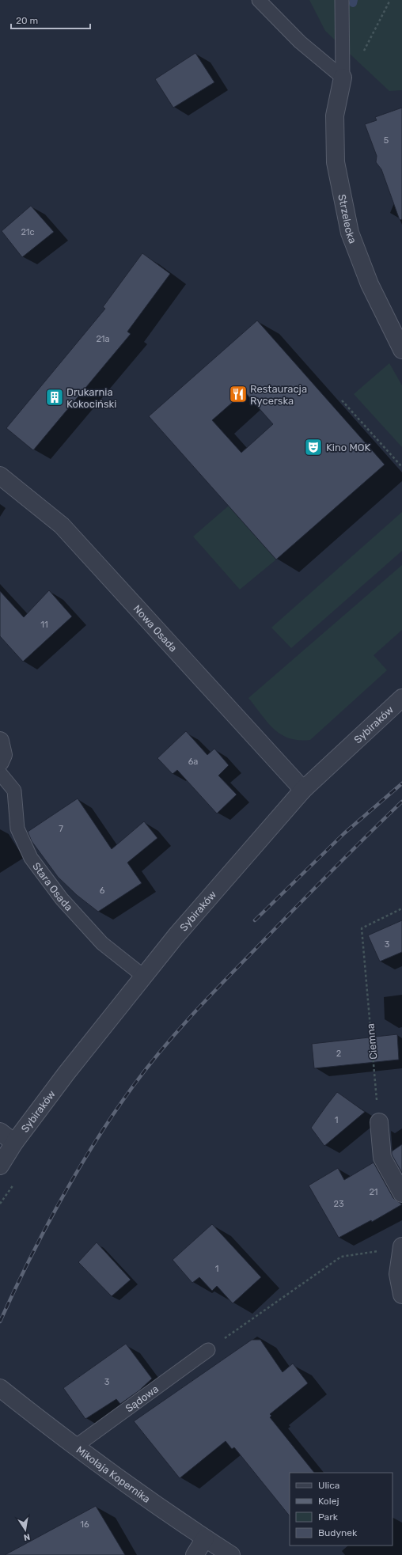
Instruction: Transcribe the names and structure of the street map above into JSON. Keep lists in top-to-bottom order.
{
  "streets": {
    "street": [
      "Strzelecka",
      "Nowa Osada",
      "Sybiraków",
      "Mikołaja Kopernika"
    ],
    "lane": ["Stara Osada", "Sądowa"],
    "path": ["Ciemna"]
  },
  "crossings": [
    ["Nowa Osada", "Sybiraków"],
    ["Sybiraków", "Stara Osada"],
    ["Sądowa", "Mikołaja Kopernika"]
  ],
  "places": {
    "restaurant": ["Restauracja Rycerska"],
    "building": ["Drukarnia Kokociński"],
    "theatre": ["Kino MOK"]
  },
  "house_numbers": [
    "5",
    "21c",
    "21a",
    "11",
    "6a",
    "7",
    "6",
    "3",
    "2",
    "1",
    "21",
    "23",
    "1",
    "3",
    "16"
  ],
  "legend": [
    "Ulica",
    "Kolej",
    "Park",
    "Budynek"
  ],
  "scale_bar": "20 m",
  "north": "bottom"
}
